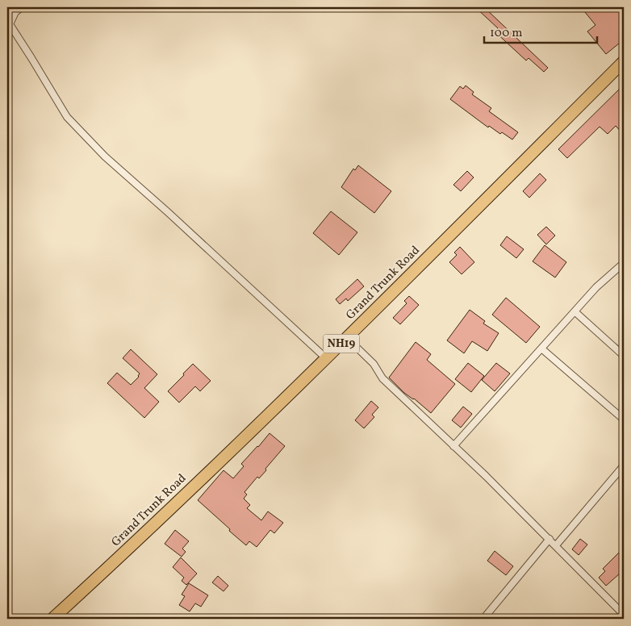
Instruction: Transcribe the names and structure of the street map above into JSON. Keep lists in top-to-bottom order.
{
  "streets": {
    "highway": ["Grand Trunk Road", "NH19"]
  },
  "scale_bar": "100 m"
}
